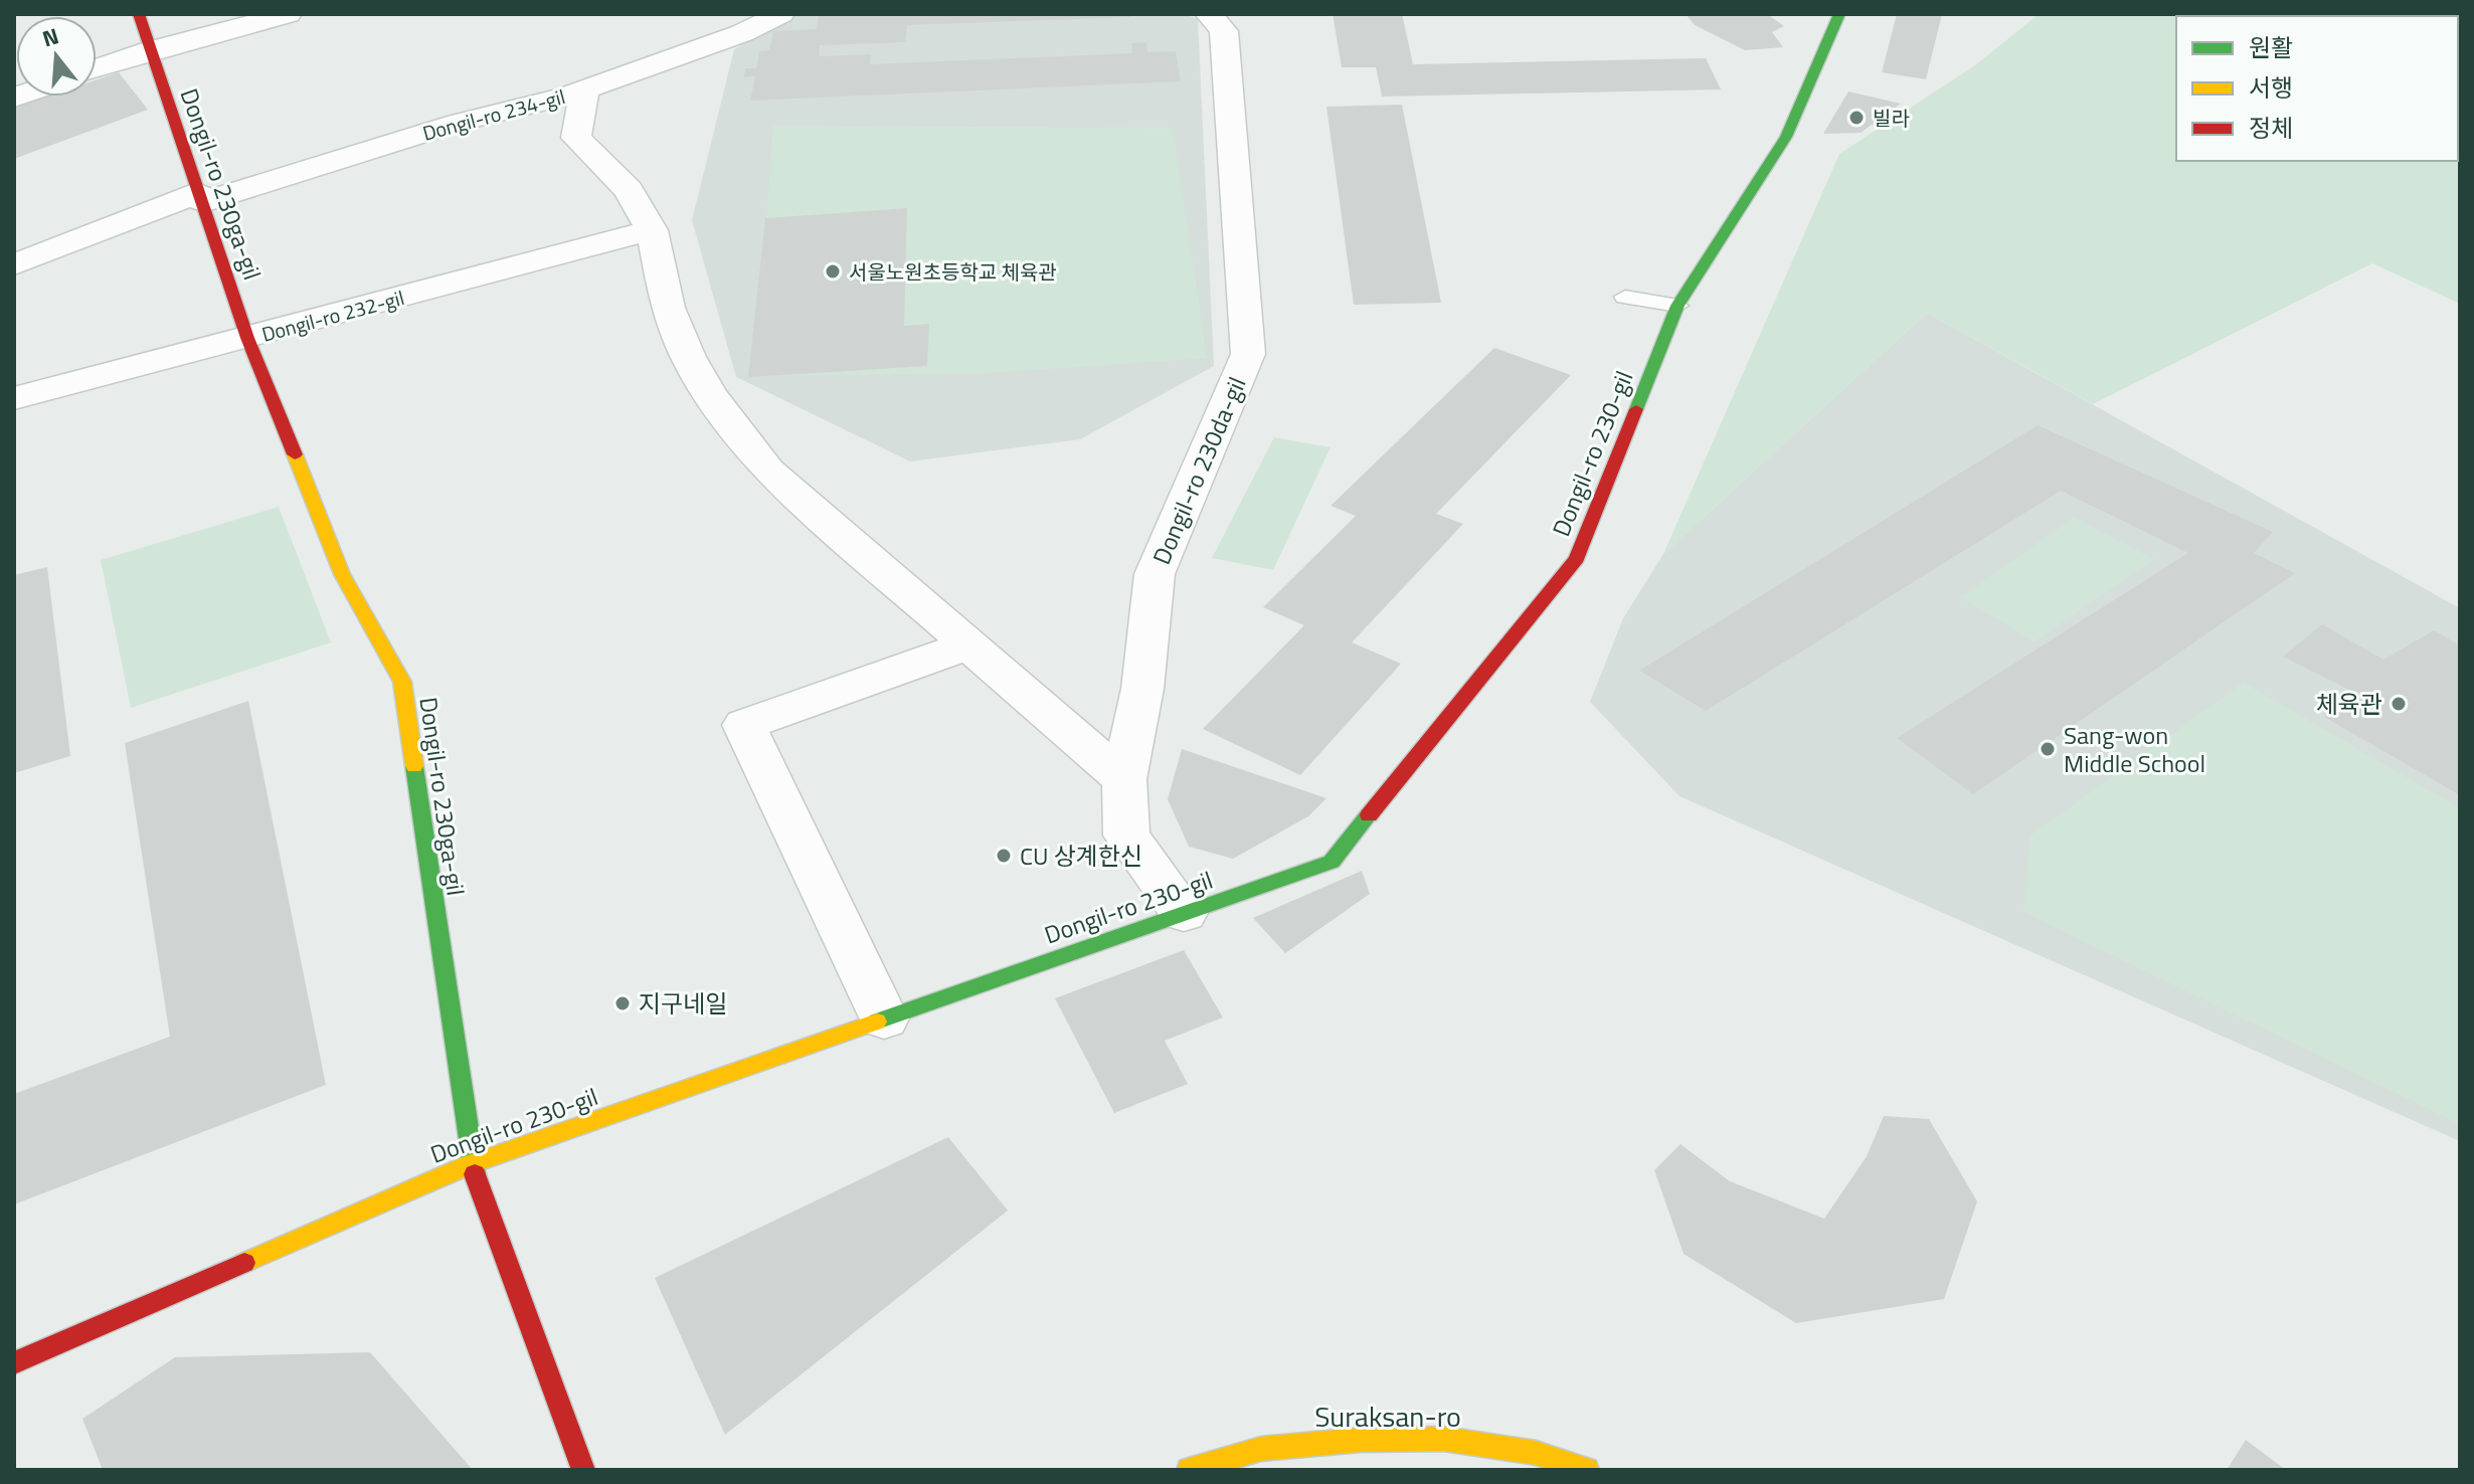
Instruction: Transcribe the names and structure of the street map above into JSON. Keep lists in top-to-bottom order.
{
  "streets": {
    "street": [
      "Dongil-ro 234-gil",
      "Dongil-ro 230ga-gil",
      "Dongil-ro 232-gil",
      "Dongil-ro 230-gil",
      "Dongil-ro 230da-gil",
      "Suraksan-ro"
    ]
  },
  "crossings": [
    ["Dongil-ro 234-gil", "Dongil-ro 230ga-gil"],
    ["Dongil-ro 230ga-gil", "Dongil-ro 232-gil"],
    ["Dongil-ro 230ga-gil", "Dongil-ro 230-gil"],
    ["Dongil-ro 230-gil", "Dongil-ro 230da-gil"]
  ],
  "places": [
    "빌라",
    "서울노원초등학교 체육관",
    "체육관",
    "Sang-won Middle School",
    "CU 상계한신",
    "지구네일"
  ],
  "legend": ["원활", "서행", "정체"],
  "north": "top"
}
